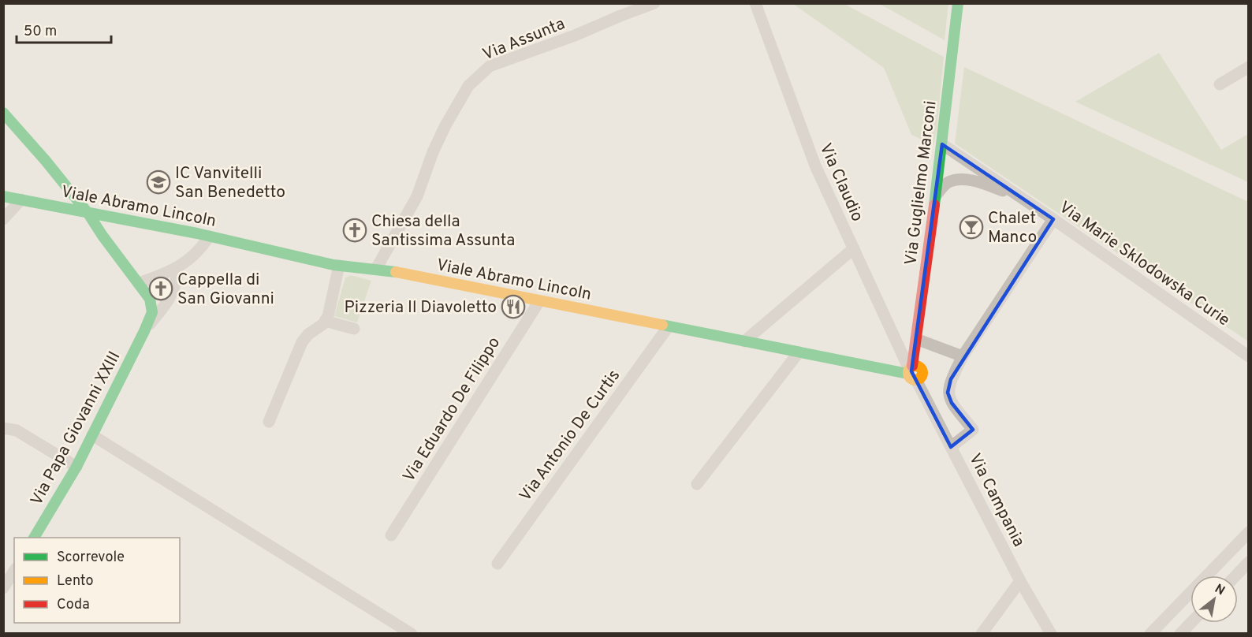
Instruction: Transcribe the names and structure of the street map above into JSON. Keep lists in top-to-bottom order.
{
  "streets": {
    "street": [
      "Via Assunta",
      "Via Claudio",
      "Via Guglielmo Marconi",
      "Viale Abramo Lincoln",
      "Via Marie Sklodowska Curie",
      "Via Eduardo De Filippo",
      "Via Papa Giovanni XXIII",
      "Via Antonio De Curtis",
      "Via Campania"
    ]
  },
  "crossings": [
    ["Via Assunta", "Viale Abramo Lincoln"],
    ["Via Claudio", "Via Guglielmo Marconi"],
    ["Via Claudio", "Viale Abramo Lincoln"],
    ["Via Claudio", "Via Campania"],
    ["Via Guglielmo Marconi", "Viale Abramo Lincoln"],
    ["Via Guglielmo Marconi", "Via Marie Sklodowska Curie"],
    ["Via Guglielmo Marconi", "Via Campania"],
    ["Viale Abramo Lincoln", "Via Eduardo De Filippo"],
    ["Viale Abramo Lincoln", "Via Papa Giovanni XXIII"],
    ["Viale Abramo Lincoln", "Via Antonio De Curtis"],
    ["Viale Abramo Lincoln", "Via Campania"]
  ],
  "places": {
    "school or university": ["IC Vanvitelli San Benedetto"],
    "bar": ["Chalet Manco"],
    "church": ["Chiesa della Santissima Assunta", "Cappella di San Giovanni"],
    "restaurant": ["Pizzeria Il Diavoletto"]
  },
  "legend": ["Scorrevole", "Lento", "Coda"],
  "scale_bar": "50 m",
  "north": "top right"
}
